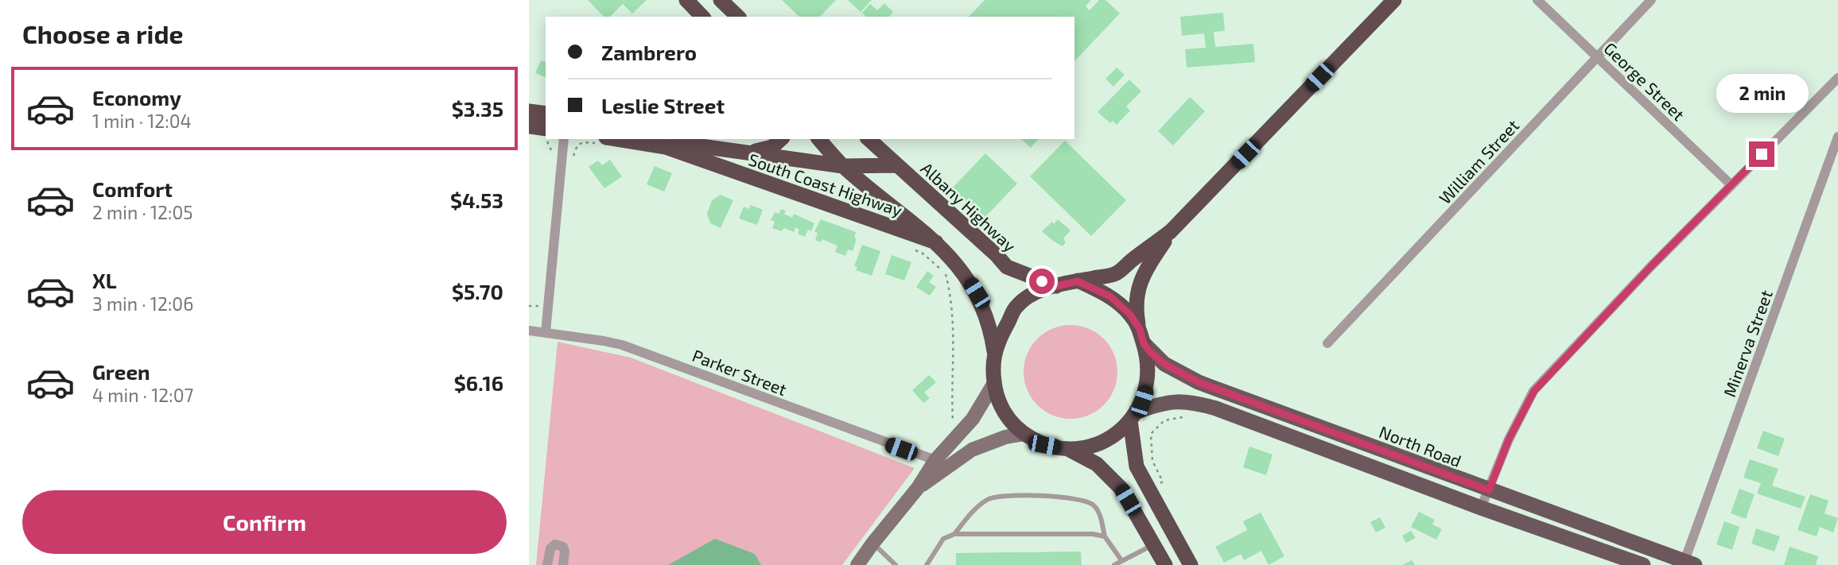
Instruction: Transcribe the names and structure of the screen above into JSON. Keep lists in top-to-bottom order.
{
  "streets": {
    "highway": ["South Coast Highway", "Albany Highway"],
    "main road": ["North Road"],
    "street": [
      "George Street",
      "William Street",
      "Minerva Street",
      "Parker Street"
    ]
  },
  "crossings": [
    ["George Street", "William Street"],
    ["South Coast Highway", "Albany Highway"],
    ["Albany Highway", "North Road"],
    ["Minerva Street", "North Road"]
  ],
  "page": {
    "heading": "Choose a ride",
    "banner": ["Zambrero", "Leslie Street"],
    "list": [
      {
        "name": "Economy",
        "note": "1 min · 12:04",
        "value": "$3.35"
      },
      {
        "name": "Comfort",
        "note": "2 min · 12:05",
        "value": "$4.53"
      },
      {
        "name": "XL",
        "note": "3 min · 12:06",
        "value": "$5.70"
      },
      {
        "name": "Green",
        "note": "4 min · 12:07",
        "value": "$6.16"
      }
    ],
    "bubble": "2 min",
    "buttons": "Confirm"
  }
}
